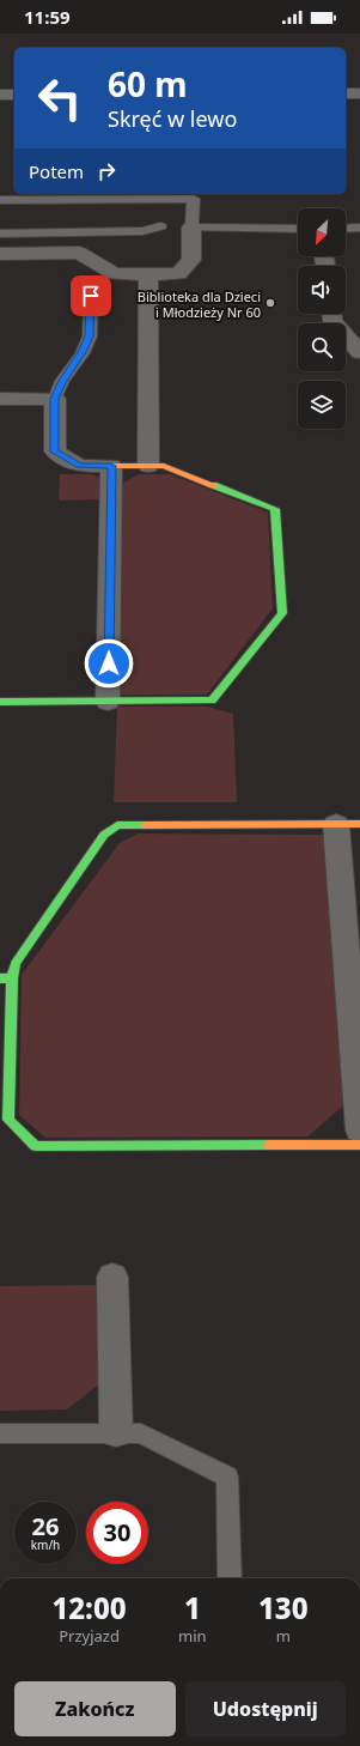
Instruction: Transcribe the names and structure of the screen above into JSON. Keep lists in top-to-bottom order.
{
  "places": ["Biblioteka dla Dzieci i Młodzieży Nr 60"],
  "north": "bottom left",
  "page": {
    "status": "11:59",
    "turn": ["60 m", "Skręć w lewo"],
    "then": "Potem",
    "speed": "26 km/h",
    "limit": "30",
    "eta": [
      "12:00",
      "Przyjazd",
      "1",
      "min",
      "130",
      "m"
    ],
    "buttons": ["Zakończ", "Udostępnij"]
  }
}
